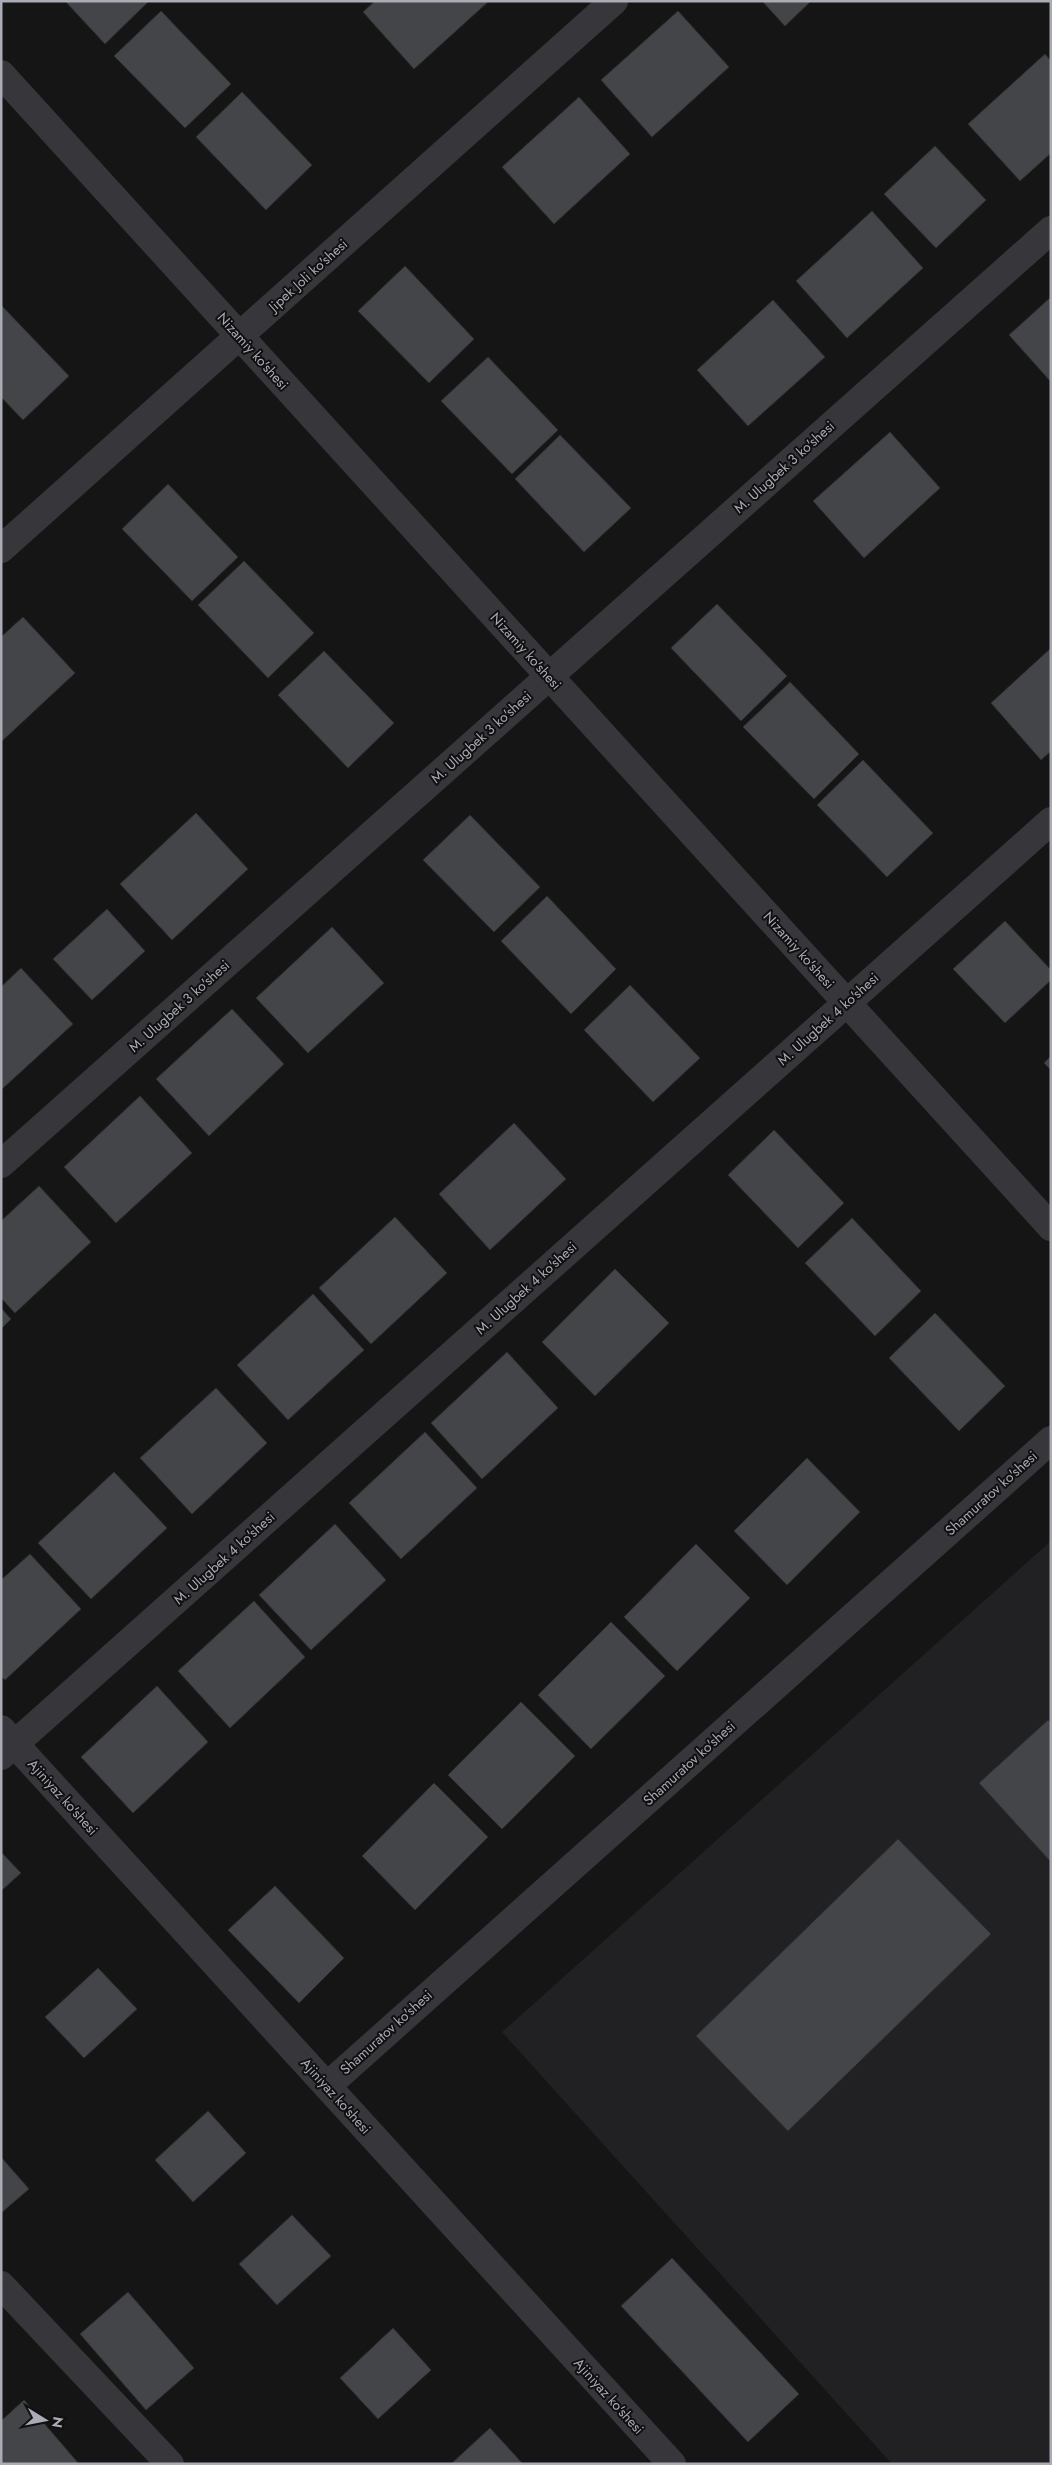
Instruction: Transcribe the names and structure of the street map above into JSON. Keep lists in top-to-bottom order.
{
  "streets": {
    "street": [
      "Jipek Joli ko'shesi",
      "Nizamiy ko'shesi",
      "M. Ulugbek 3 ko'shesi",
      "M. Ulugbek 4 ko'shesi",
      "Shamuratov ko'shesi",
      "Ajiniyaz ko'shesi"
    ]
  },
  "crossings": [
    ["Jipek Joli ko'shesi", "Nizamiy ko'shesi"],
    ["Nizamiy ko'shesi", "M. Ulugbek 3 ko'shesi"],
    ["Nizamiy ko'shesi", "M. Ulugbek 4 ko'shesi"],
    ["M. Ulugbek 4 ko'shesi", "Ajiniyaz ko'shesi"],
    ["Shamuratov ko'shesi", "Ajiniyaz ko'shesi"]
  ],
  "north": "right"
}
